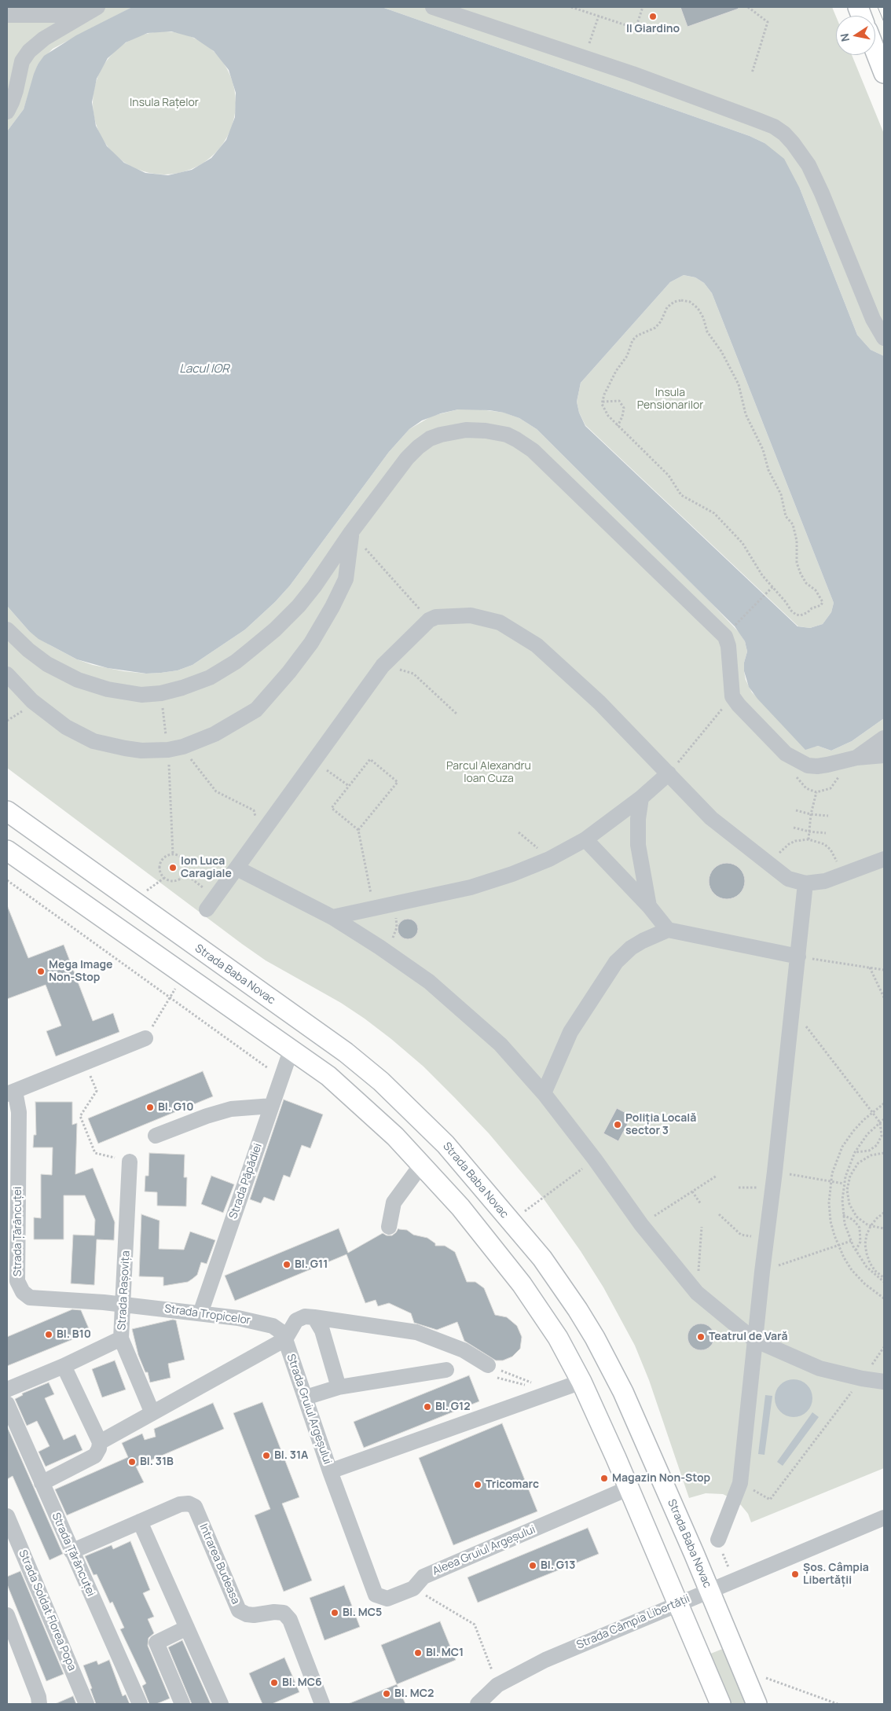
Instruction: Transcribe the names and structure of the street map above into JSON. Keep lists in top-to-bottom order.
{
  "streets": {
    "main road": ["Strada Baba Novac"],
    "street": [
      "Strada Păpădiei",
      "Strada Țărăncuței",
      "Strada Rașovița",
      "Strada Tropicelor",
      "Strada Gruiul Argeșului",
      "Aleea Gruiul Argeșului",
      "Intrarea Budeasa",
      "Strada Soldat Florea Popa",
      "Strada Câmpia Libertății"
    ]
  },
  "crossings": [
    ["Strada Baba Novac", "Strada Câmpia Libertății"],
    ["Strada Păpădiei", "Strada Tropicelor"],
    ["Strada Țărăncuței", "Strada Rașovița"],
    ["Strada Țărăncuței", "Strada Tropicelor"],
    ["Strada Țărăncuței", "Intrarea Budeasa"],
    ["Strada Rașovița", "Strada Tropicelor"],
    ["Strada Rașovița", "Strada Gruiul Argeșului"],
    ["Strada Tropicelor", "Strada Gruiul Argeșului"],
    ["Strada Gruiul Argeșului", "Aleea Gruiul Argeșului"]
  ],
  "water": ["Lacul IOR"],
  "parks": ["Insula Rațelor", "Insula Pensionarilor", "Parcul Alexandru Ioan Cuza"],
  "places": [
    "Il Giardino",
    "Ion Luca Caragiale",
    "Mega Image Non-Stop",
    "Bl. G10",
    "Poliția Locală sector 3",
    "Bl. G11",
    "Bl. B10",
    "Teatrul de Vară",
    "Bl. G12",
    "Bl. 31A",
    "Bl. 31B",
    "Magazin Non-Stop",
    "Tricomarc",
    "Bl. G13",
    "Șos. Câmpia Libertății",
    "Bl. MC5",
    "Bl. MC1",
    "Bl. MC6",
    "Bl. MC2"
  ],
  "north": "left"
}
